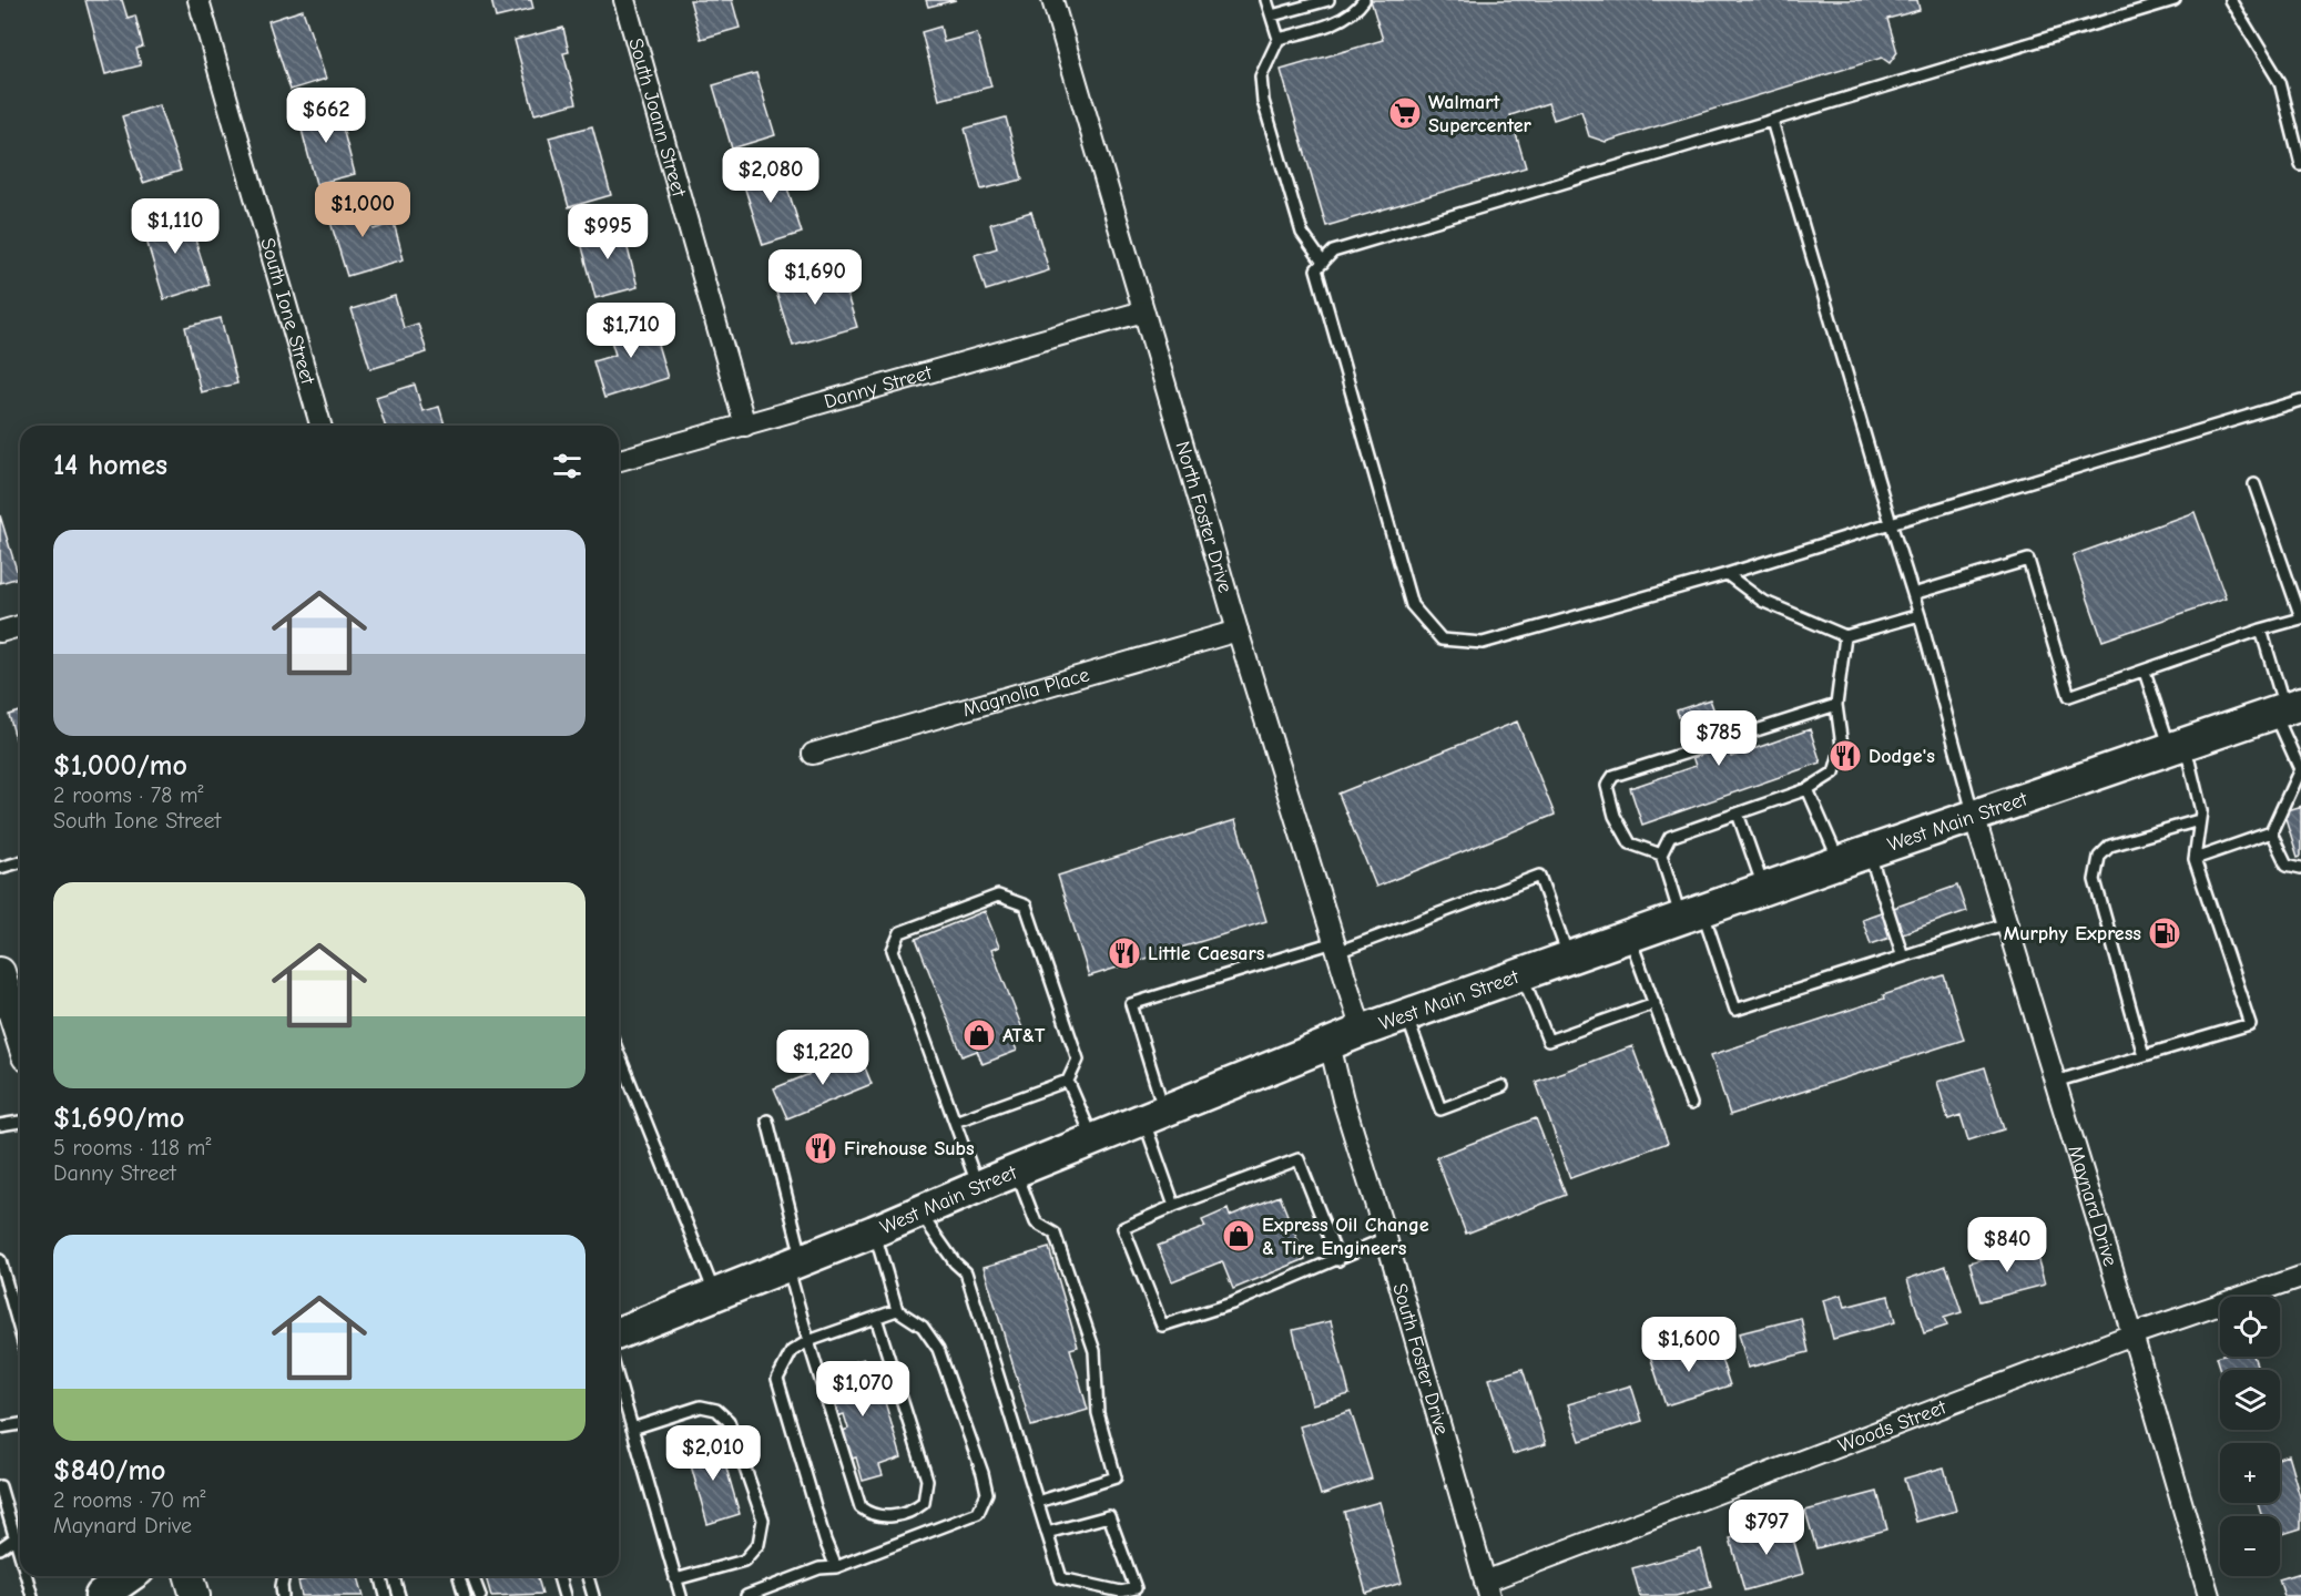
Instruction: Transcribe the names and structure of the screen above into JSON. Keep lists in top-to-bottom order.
{
  "streets": {
    "main road": ["West Main Street"],
    "street": [
      "South Joann Street",
      "South Ione Street",
      "Danny Street",
      "North Foster Drive",
      "Magnolia Place",
      "Maynard Drive",
      "South Foster Drive",
      "Woods Street"
    ]
  },
  "crossings": [
    ["South Joann Street", "Danny Street"],
    ["Danny Street", "North Foster Drive"],
    ["North Foster Drive", "Magnolia Place"],
    ["North Foster Drive", "West Main Street"],
    ["West Main Street", "Maynard Drive"],
    ["West Main Street", "South Foster Drive"],
    ["Maynard Drive", "Woods Street"],
    ["South Foster Drive", "Woods Street"]
  ],
  "places": {
    "supermarket": ["Walmart Supercenter"],
    "restaurant": ["Dodge's", "Little Caesars", "Firehouse Subs"],
    "fuel station": ["Murphy Express"],
    "shop": ["AT&T", "Express Oil Change & Tire Engineers"]
  },
  "page": {
    "price": [
      "$662",
      "$2,080",
      "$1,000",
      "$1,110",
      "$995",
      "$1,690",
      "$1,710",
      "$785",
      "$1,220",
      "$840",
      "$1,600",
      "$1,070",
      "$2,010",
      "$797"
    ],
    "heading": "14 homes",
    "list": [
      {
        "name": "$1,000/mo",
        "note": "2 rooms · 78 m² · South Ione Street"
      },
      {
        "name": "$1,690/mo",
        "note": "5 rooms · 118 m² · Danny Street"
      },
      {
        "name": "$840/mo",
        "note": "2 rooms · 70 m² · Maynard Drive"
      }
    ],
    "map_buttons": ["+", "−"]
  }
}
